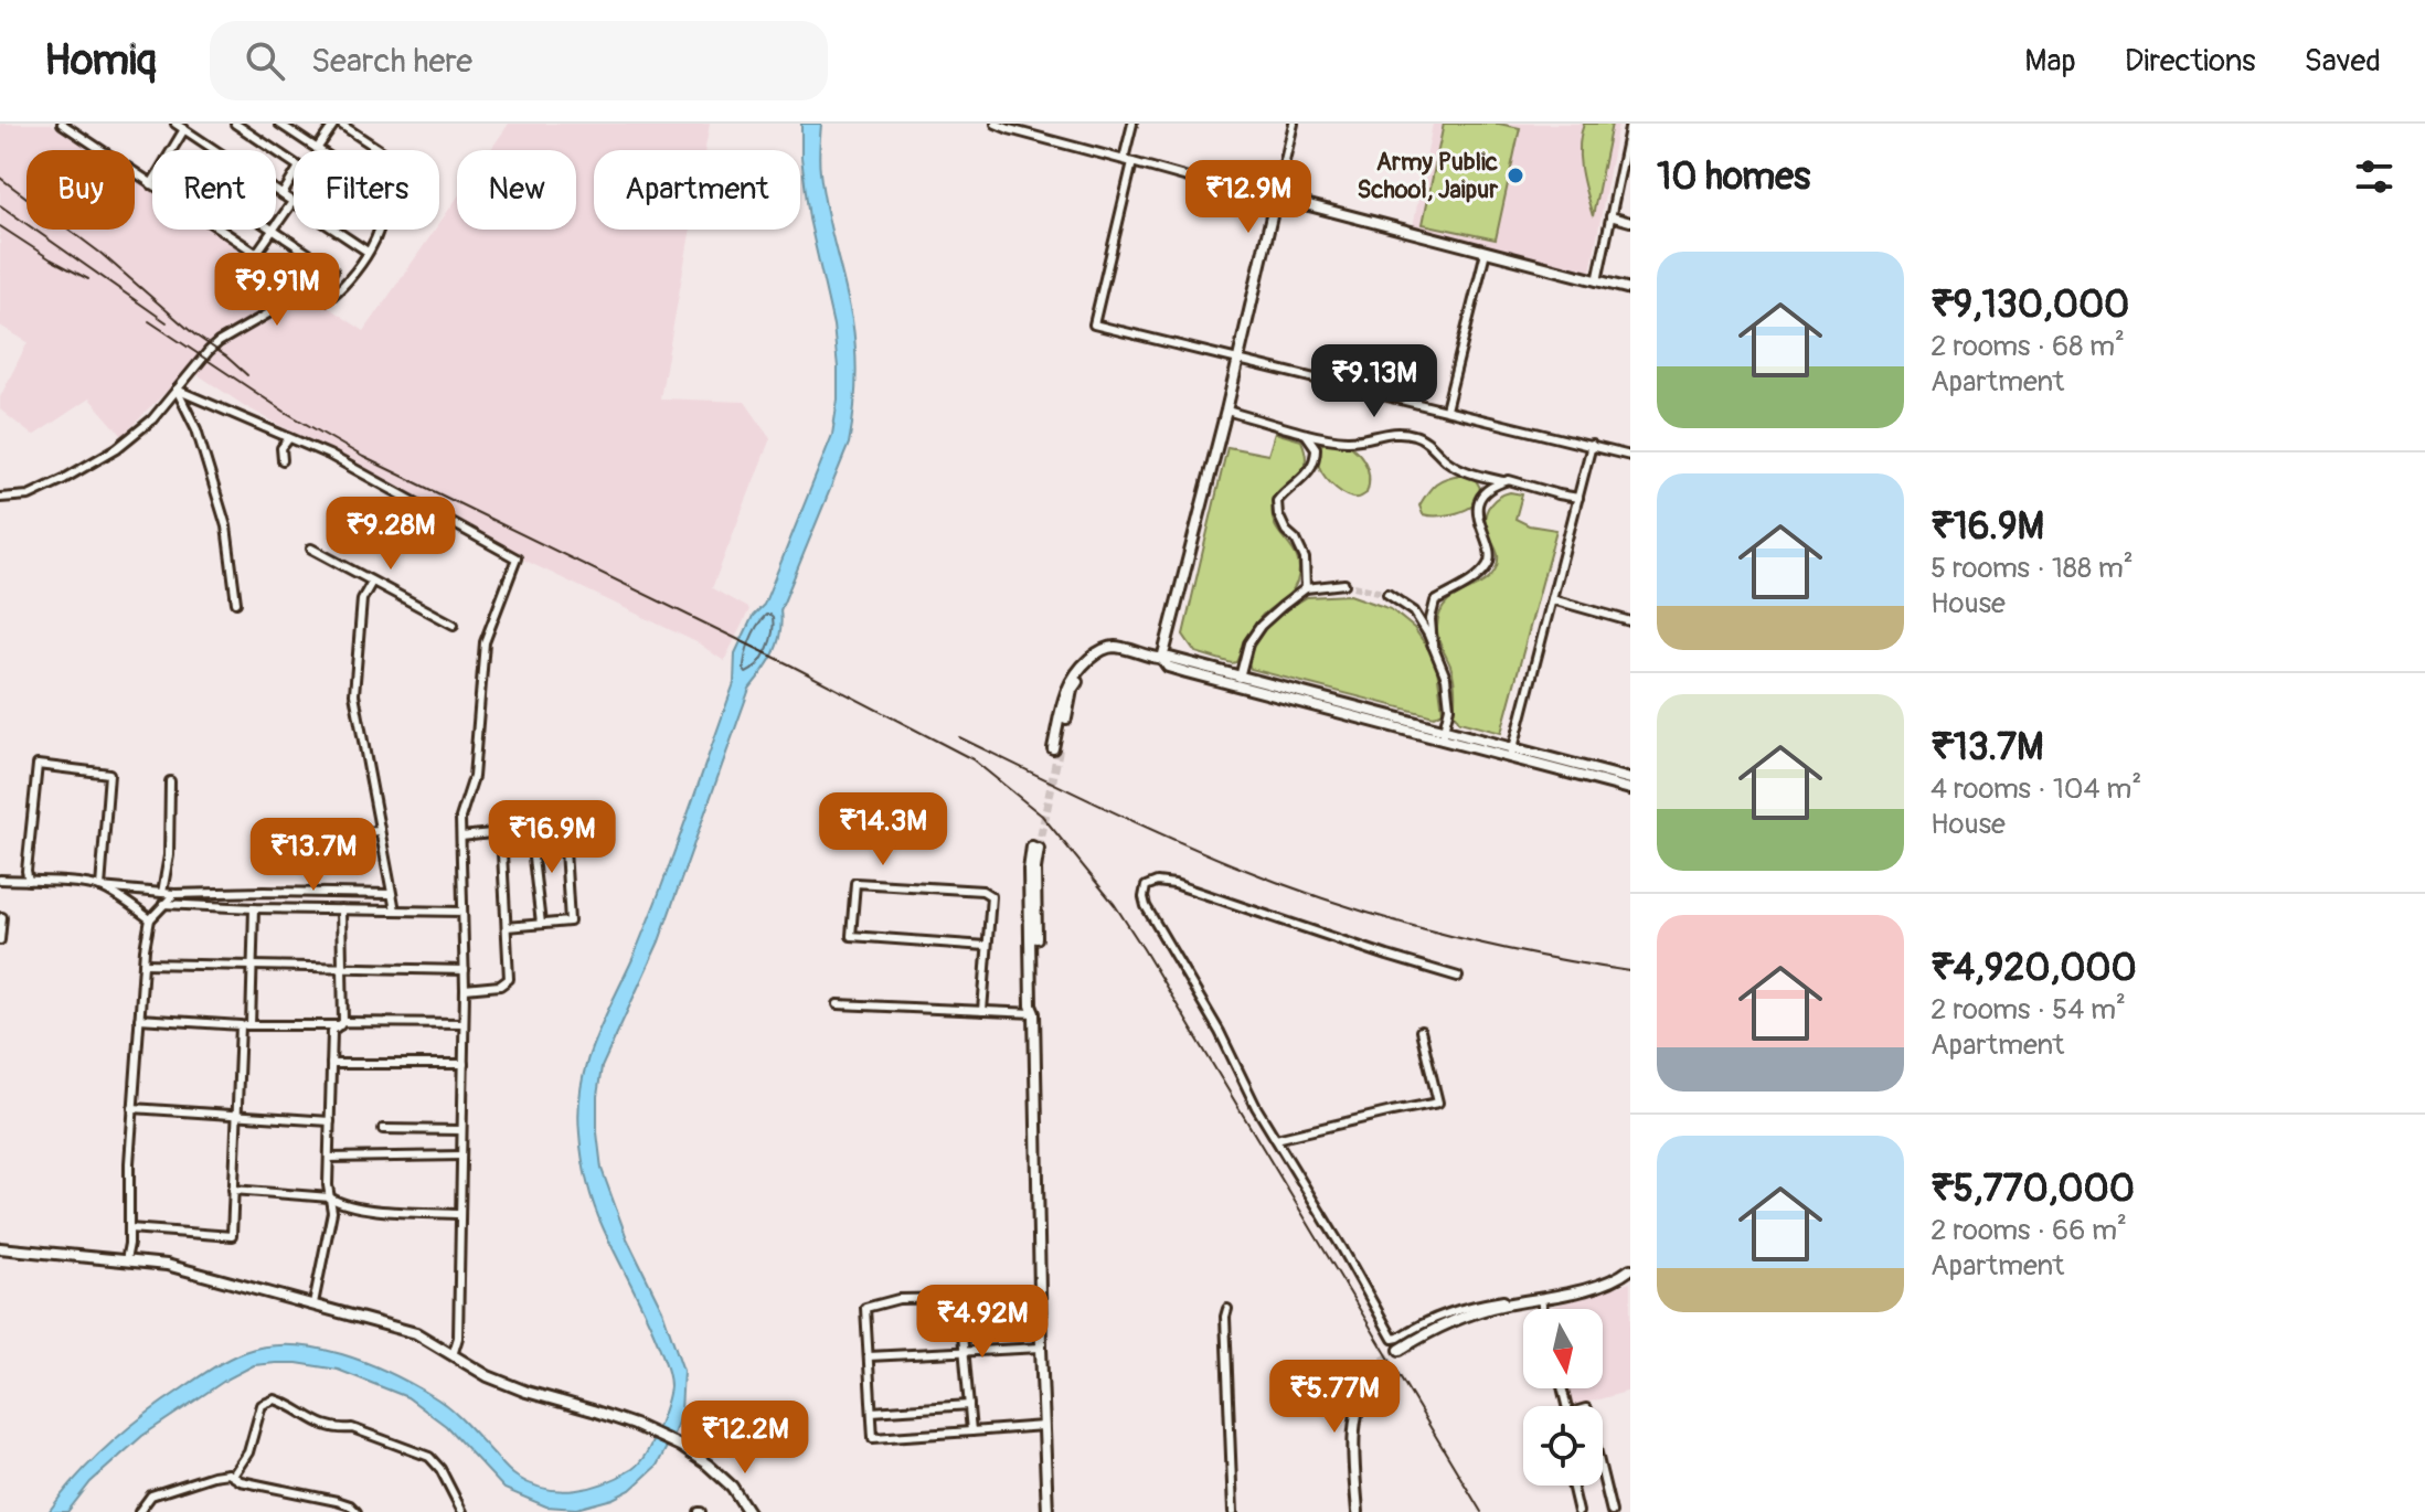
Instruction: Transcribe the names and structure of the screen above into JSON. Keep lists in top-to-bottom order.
{
  "places": ["Army Public School, Jaipur"],
  "north": "bottom",
  "page": {
    "header": "Homiq",
    "search": "Search here",
    "nav": ["Map", "Directions", "Saved"],
    "heading": "10 homes",
    "chip": [
      "Buy",
      "Rent",
      "Filters",
      "New",
      "Apartment"
    ],
    "price": [
      "₹12.9M",
      "₹9.91M",
      "₹9.13M",
      "₹9.28M",
      "₹14.3M",
      "₹16.9M",
      "₹13.7M",
      "₹4.92M",
      "₹5.77M",
      "₹12.2M"
    ],
    "list": [
      {
        "name": "₹9,130,000",
        "note": "2 rooms · 68 m² · Apartment"
      },
      {
        "name": "₹16.9M",
        "note": "5 rooms · 188 m² · House"
      },
      {
        "name": "₹13.7M",
        "note": "4 rooms · 104 m² · House"
      },
      {
        "name": "₹4,920,000",
        "note": "2 rooms · 54 m² · Apartment"
      },
      {
        "name": "₹5,770,000",
        "note": "2 rooms · 66 m² · Apartment"
      }
    ]
  }
}
